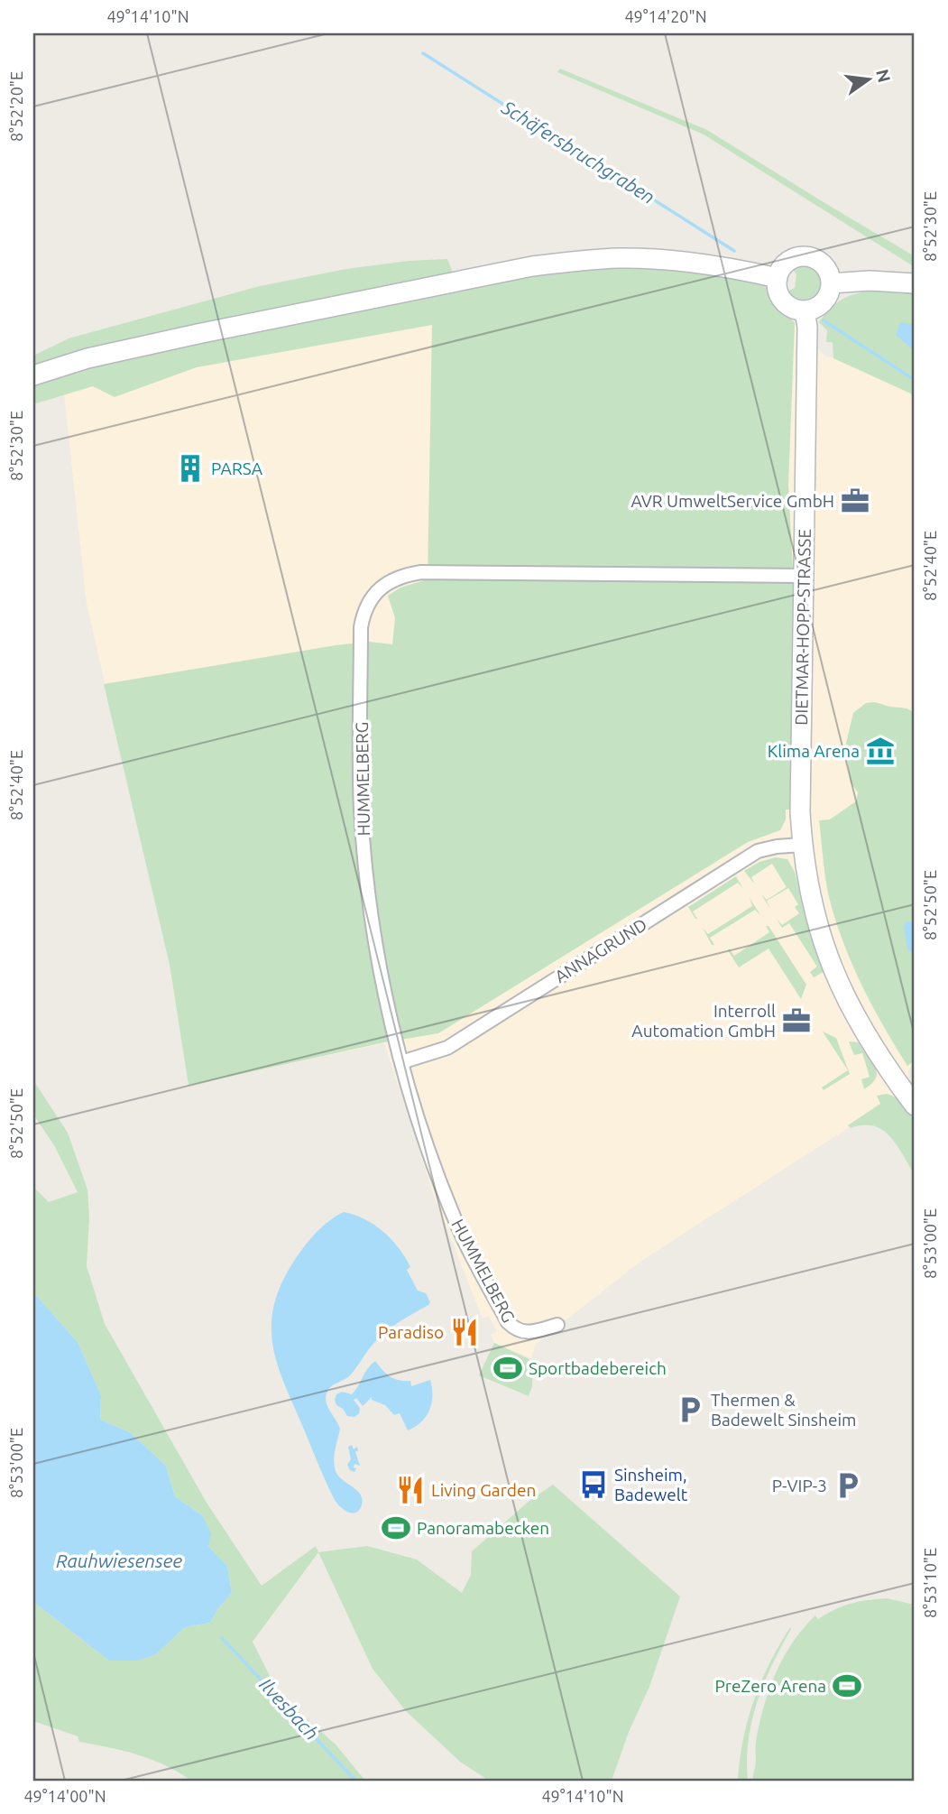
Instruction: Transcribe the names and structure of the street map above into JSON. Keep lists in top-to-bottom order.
{
  "streets": {
    "main road": ["DIETMAR-HOPP-STRASSE"],
    "street": ["HUMMELBERG", "ANNAGRUND"]
  },
  "crossings": [
    ["DIETMAR-HOPP-STRASSE", "HUMMELBERG"],
    ["DIETMAR-HOPP-STRASSE", "ANNAGRUND"],
    ["HUMMELBERG", "ANNAGRUND"]
  ],
  "water": ["Schäfersbruchgraben", "Rauhwiesensee", "Ilvesbach"],
  "places": {
    "building": ["PARSA"],
    "office": ["AVR UmweltService GmbH", "Interroll Automation GmbH"],
    "museum": ["Klima Arena"],
    "restaurant": ["Paradiso", "Living Garden"],
    "sports": ["Sportbadebereich", "Panoramabecken", "PreZero Arena"],
    "parking": ["Thermen & Badewelt Sinsheim", "P-VIP-3"],
    "bus stop": ["Sinsheim, Badewelt"]
  },
  "north": "right",
  "coordinates": [
    "49°14'10\"N",
    "49°14'20\"N",
    "8°52'20\"E",
    "8°52'30\"E",
    "8°52'40\"E",
    "8°52'50\"E",
    "8°53'00\"E",
    "8°53'10\"E",
    "49°14'00\"N"
  ]
}
